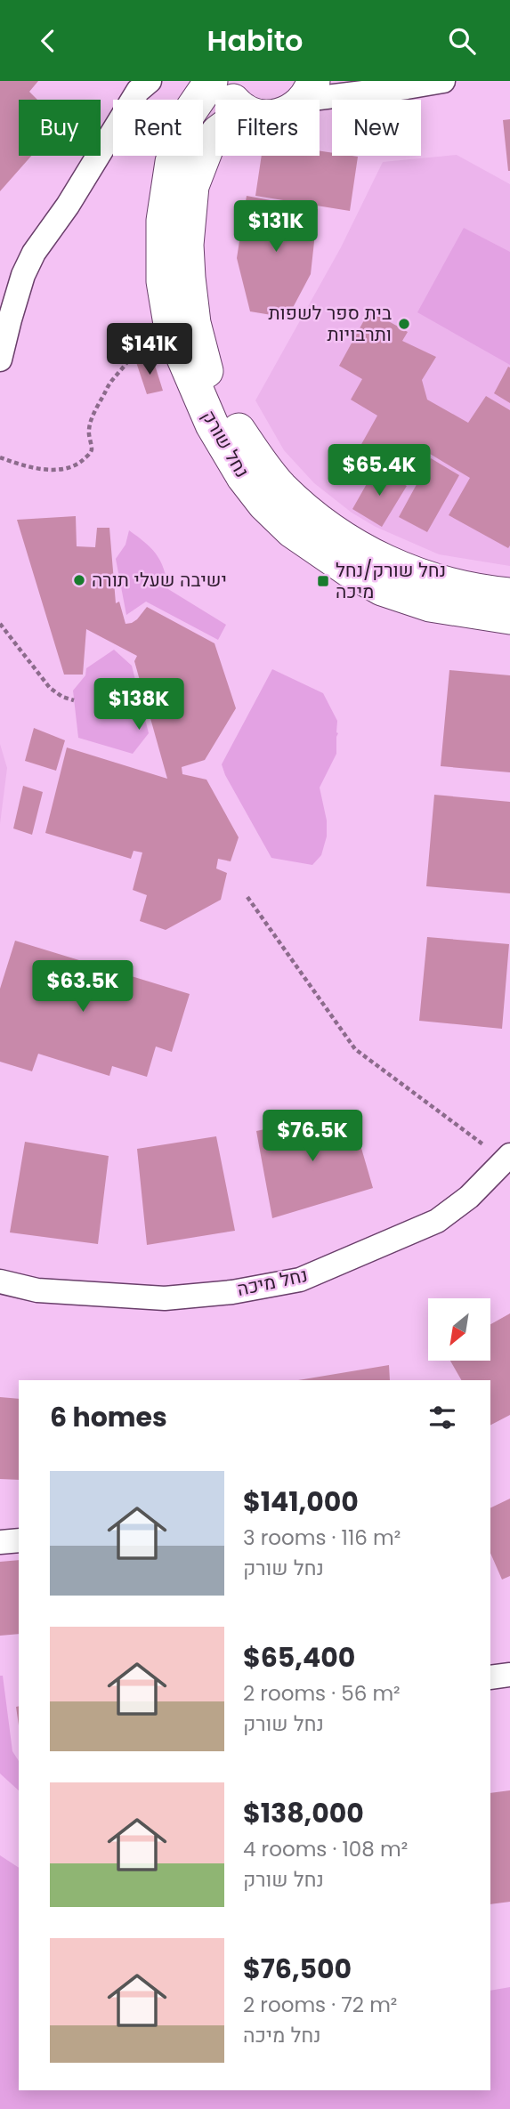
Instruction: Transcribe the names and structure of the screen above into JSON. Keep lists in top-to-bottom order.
{
  "streets": {
    "street": ["נחל שורק", "נחל מיכה"]
  },
  "places": {
    "other": ["בית ספר לשפות ותרבויות", "ישיבה שעלי תורה"],
    "transit": ["נחל שורק/נחל מיכה"]
  },
  "north": "bottom left",
  "page": {
    "header": "Habito",
    "chip": [
      "Buy",
      "Rent",
      "Filters",
      "New"
    ],
    "price": [
      "$131K",
      "$141K",
      "$65.4K",
      "$138K",
      "$63.5K",
      "$76.5K"
    ],
    "heading": "6 homes",
    "list": [
      {
        "name": "$141,000",
        "note": "3 rooms · 116 m² · נחל שורק"
      },
      {
        "name": "$65,400",
        "note": "2 rooms · 56 m² · נחל שורק"
      },
      {
        "name": "$138,000",
        "note": "4 rooms · 108 m² · נחל שורק"
      },
      {
        "name": "$76,500",
        "note": "2 rooms · 72 m² · נחל מיכה"
      }
    ]
  }
}
